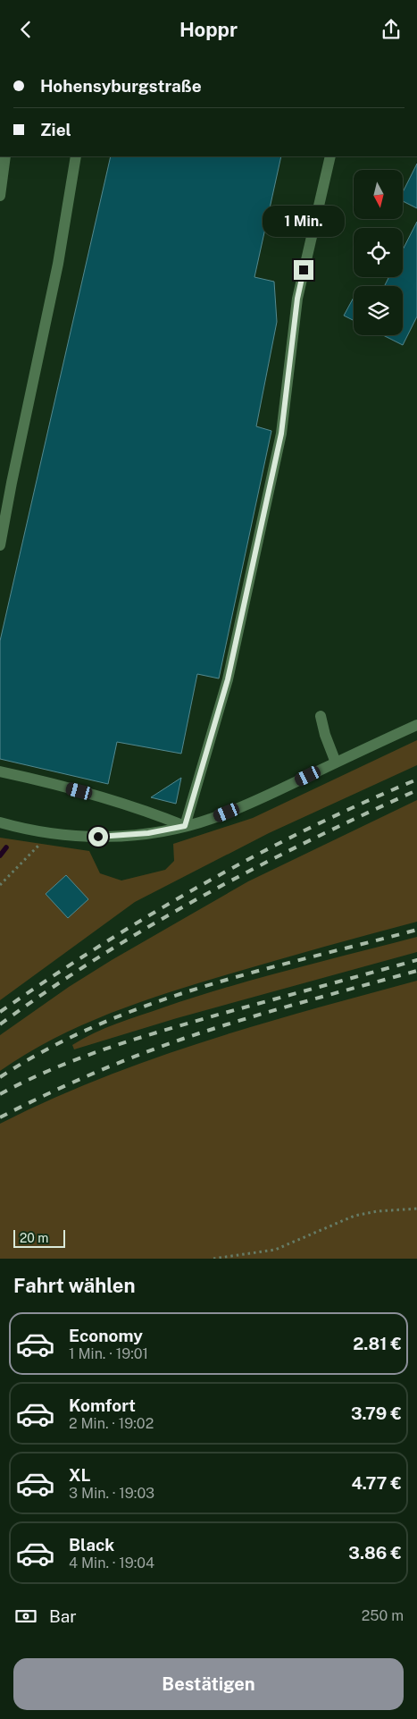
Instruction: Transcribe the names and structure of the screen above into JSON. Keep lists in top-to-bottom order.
{
  "scale_bar": "20 m",
  "north": "bottom",
  "page": {
    "header": "Hoppr",
    "banner": ["Hohensyburgstraße", "Ziel"],
    "bubble": "1 Min.",
    "scale": "20 m",
    "heading": "Fahrt wählen",
    "list": [
      {
        "name": "Economy",
        "note": "1 Min. · 19:01",
        "value": "2.81 €"
      },
      {
        "name": "Komfort",
        "note": "2 Min. · 19:02",
        "value": "3.79 €"
      },
      {
        "name": "XL",
        "note": "3 Min. · 19:03",
        "value": "4.77 €"
      },
      {
        "name": "Black",
        "note": "4 Min. · 19:04",
        "value": "3.86 €"
      }
    ],
    "pay": ["Bar", "250 m"],
    "buttons": "Bestätigen"
  }
}
